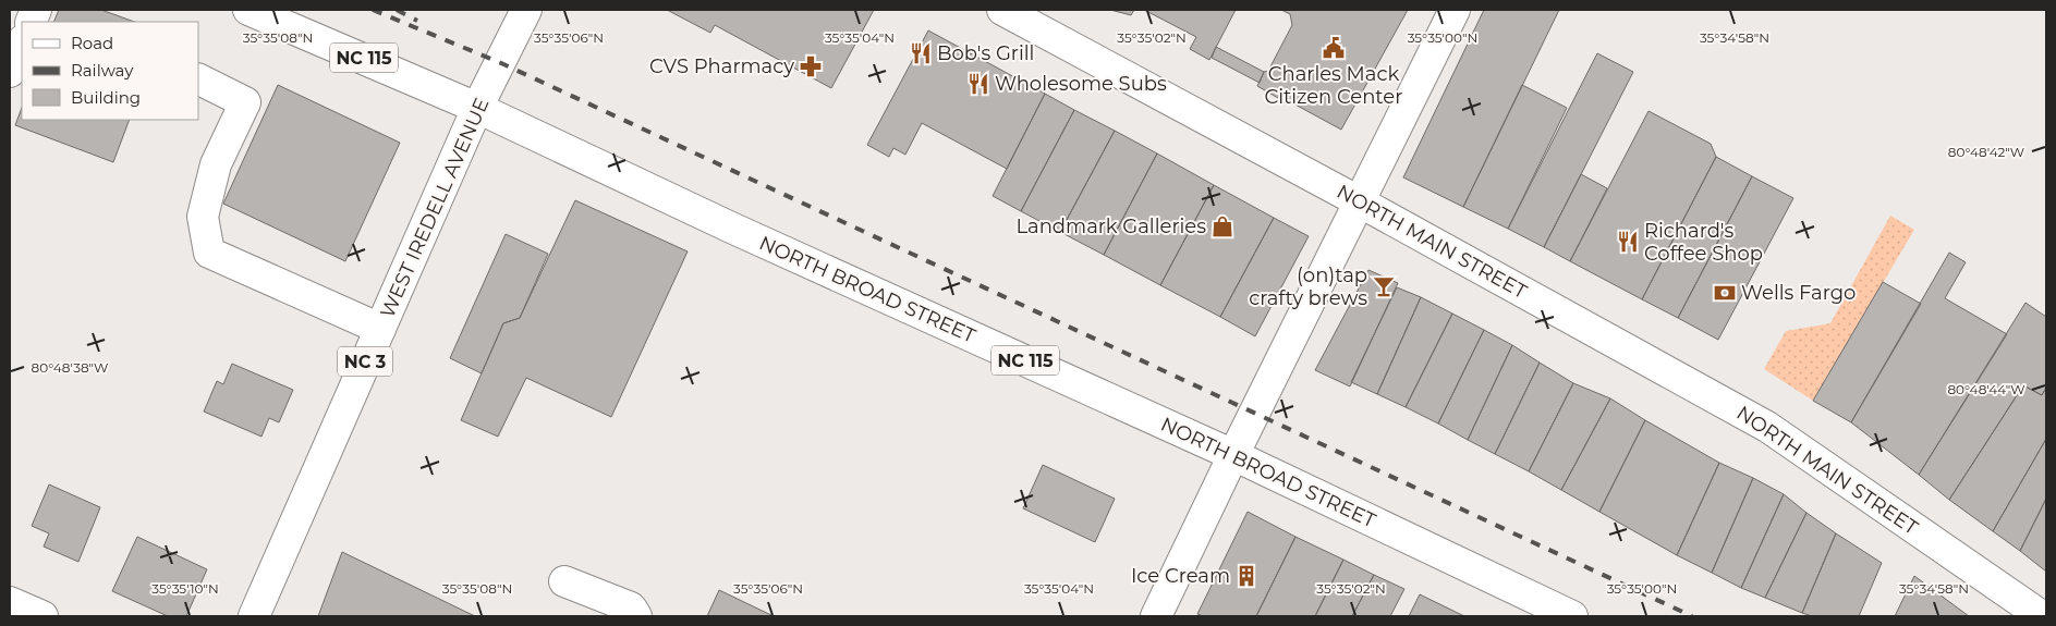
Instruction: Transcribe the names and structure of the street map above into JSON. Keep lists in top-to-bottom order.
{
  "streets": {
    "main road": [
      "NC 115",
      "WEST IREDELL AVENUE",
      "NORTH MAIN STREET",
      "NORTH BROAD STREET",
      "NC 3"
    ]
  },
  "crossings": [
    ["WEST IREDELL AVENUE", "NORTH BROAD STREET"]
  ],
  "places": {
    "public building": ["Charles Mack Citizen Center"],
    "restaurant": ["Bob's Grill", "Wholesome Subs", "Richard's Coffee Shop"],
    "pharmacy": ["CVS Pharmacy"],
    "shop": ["Landmark Galleries"],
    "bar": ["(on)tap crafty brews"],
    "bank": ["Wells Fargo"],
    "building": ["Ice Cream"]
  },
  "legend": ["Road", "Railway", "Building"],
  "coordinates": [
    "35°35'08\"N",
    "35°35'06\"N",
    "35°35'02\"N",
    "35°35'00\"N",
    "35°35'04\"N",
    "35°34'58\"N",
    "80°48'42\"W",
    "80°48'38\"W",
    "80°48'44\"W",
    "35°35'10\"N"
  ]
}
